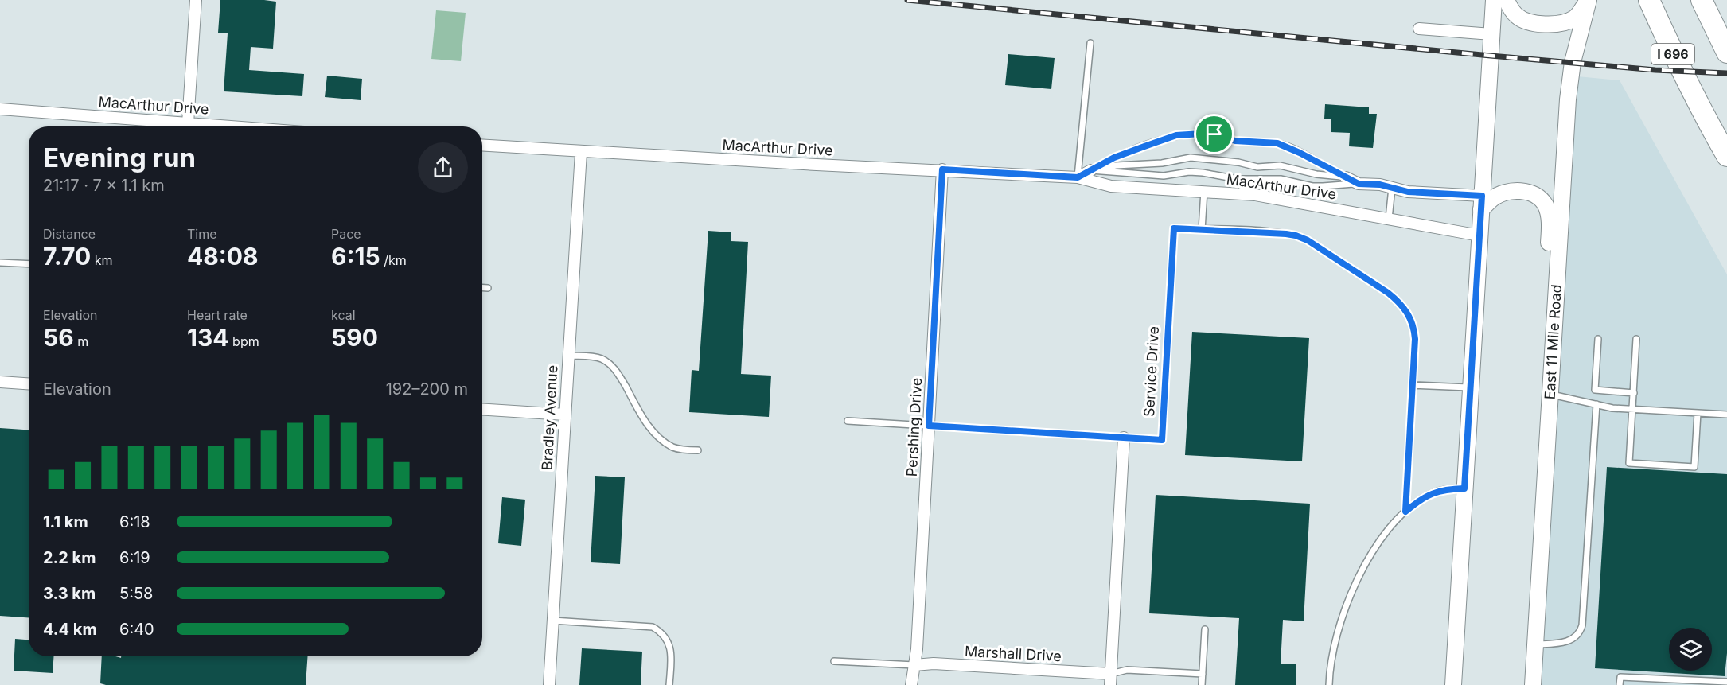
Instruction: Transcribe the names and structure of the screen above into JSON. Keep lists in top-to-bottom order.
{
  "streets": {
    "highway": ["I 696"],
    "main road": ["East 11 Mile Road"],
    "street": [
      "MacArthur Drive",
      "Bradley Avenue",
      "Pershing Drive",
      "Marshall Drive"
    ],
    "lane": ["Service Drive"]
  },
  "crossings": [
    ["MacArthur Drive", "Bradley Avenue"],
    ["MacArthur Drive", "Pershing Drive"],
    ["Pershing Drive", "Marshall Drive"]
  ],
  "page": {
    "heading": ["Evening run", "21:17 · 7 × 1.1 km"],
    "stats": [
      ["Distance", "7.70 km"],
      ["Time", "48:08"],
      ["Pace", "6:15 /km"],
      ["Elevation", "56 m"],
      ["Heart rate", "134 bpm"],
      ["kcal", "590"]
    ],
    "chart": ["Elevation", "192–200 m"],
    "list": [
      {
        "name": "1.1 km",
        "note": "6:18"
      },
      {
        "name": "2.2 km",
        "note": "6:19"
      },
      {
        "name": "3.3 km",
        "note": "5:58"
      },
      {
        "name": "4.4 km",
        "note": "6:40"
      }
    ]
  }
}
